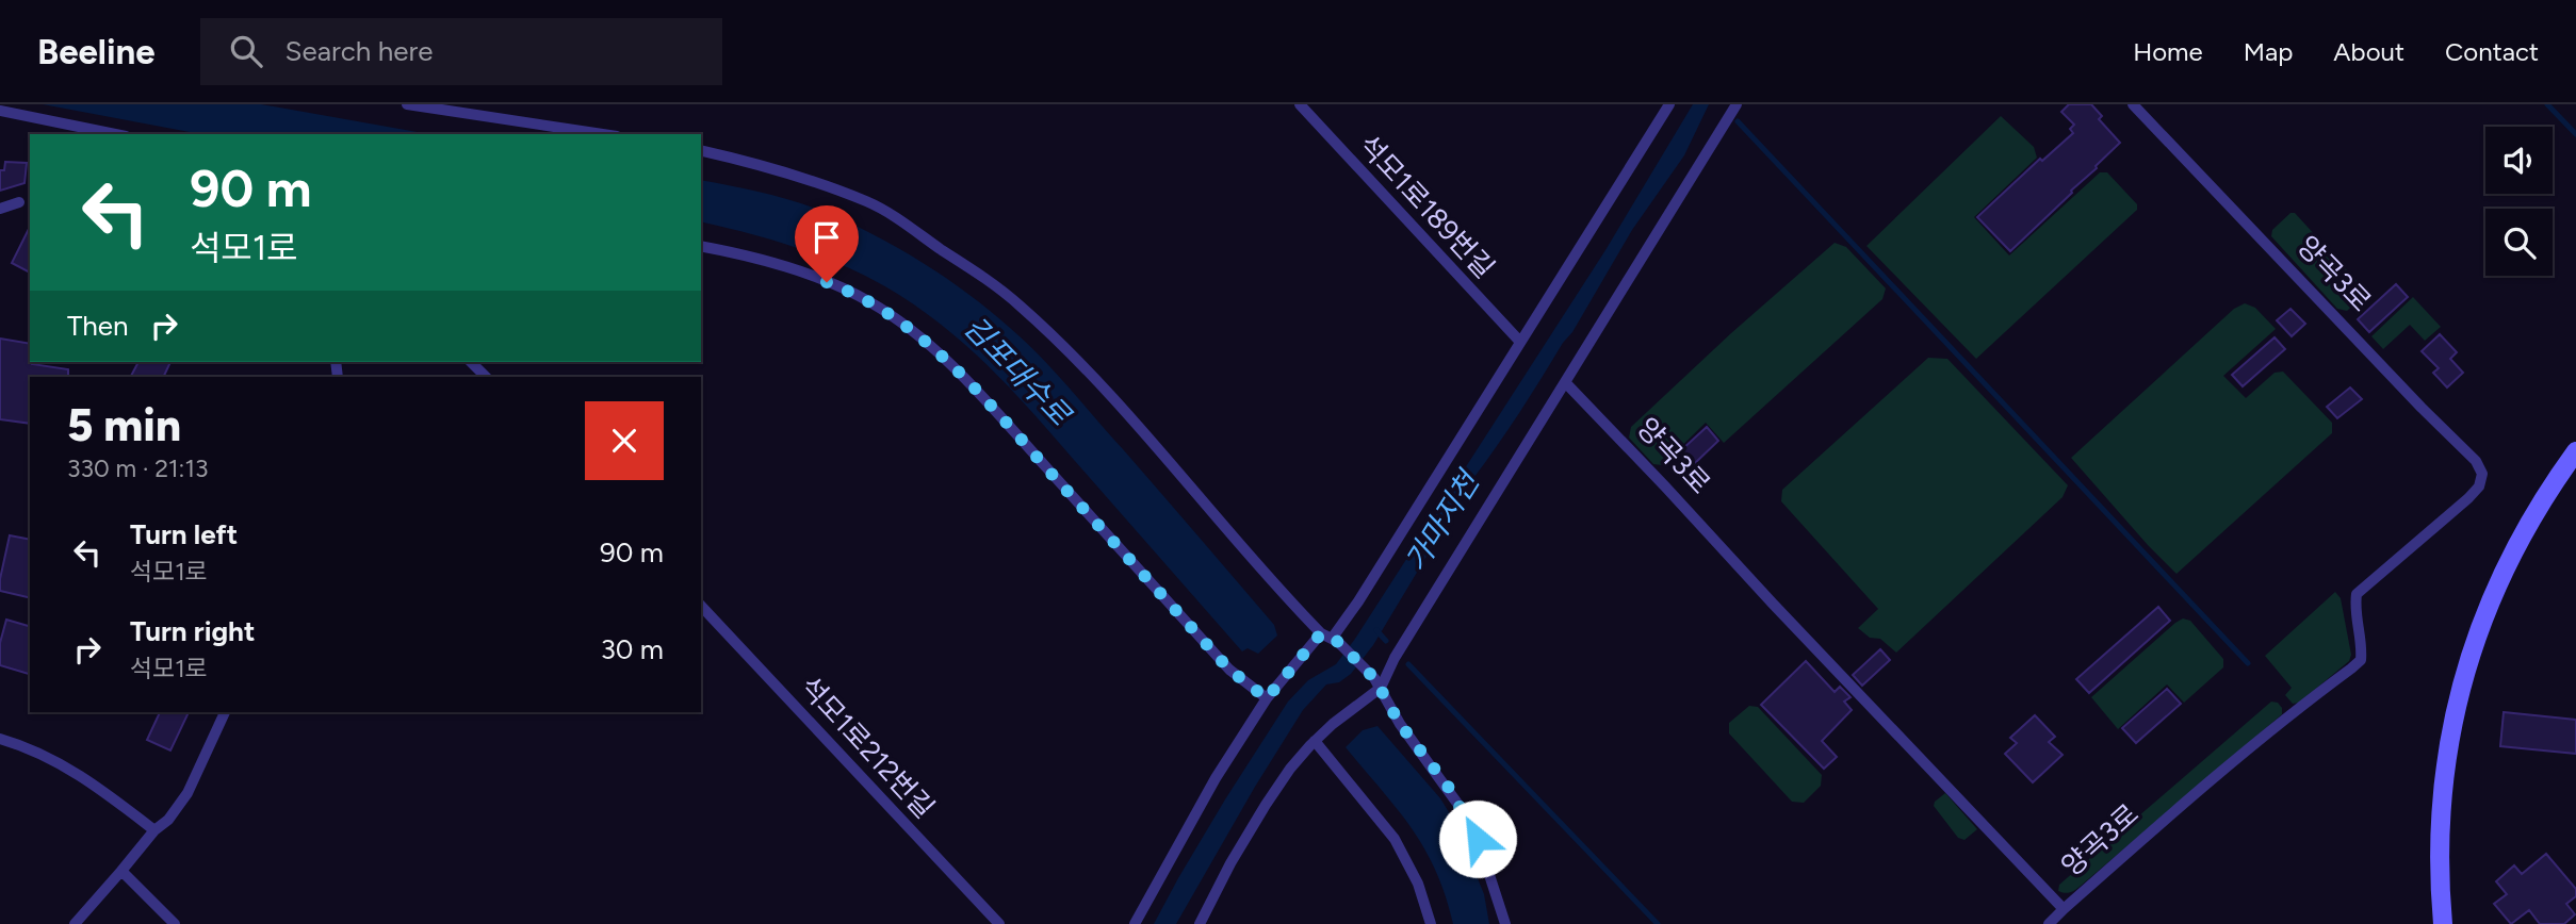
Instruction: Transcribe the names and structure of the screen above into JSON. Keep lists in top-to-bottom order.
{
  "streets": {
    "lane": ["석모1로189번길", "양곡3로", "석모1로212번길"]
  },
  "water": ["김포대수로", "가마지천"],
  "page": {
    "header": "Beeline",
    "search": "Search here",
    "nav": [
      "Home",
      "Map",
      "About",
      "Contact"
    ],
    "turn": ["90 m", "석모1로"],
    "then": "Then",
    "heading": ["5 min", "330 m · 21:13"],
    "list": [
      {
        "name": "Turn left",
        "note": "석모1로",
        "value": "90 m"
      },
      {
        "name": "Turn right",
        "note": "석모1로",
        "value": "30 m"
      }
    ]
  }
}
